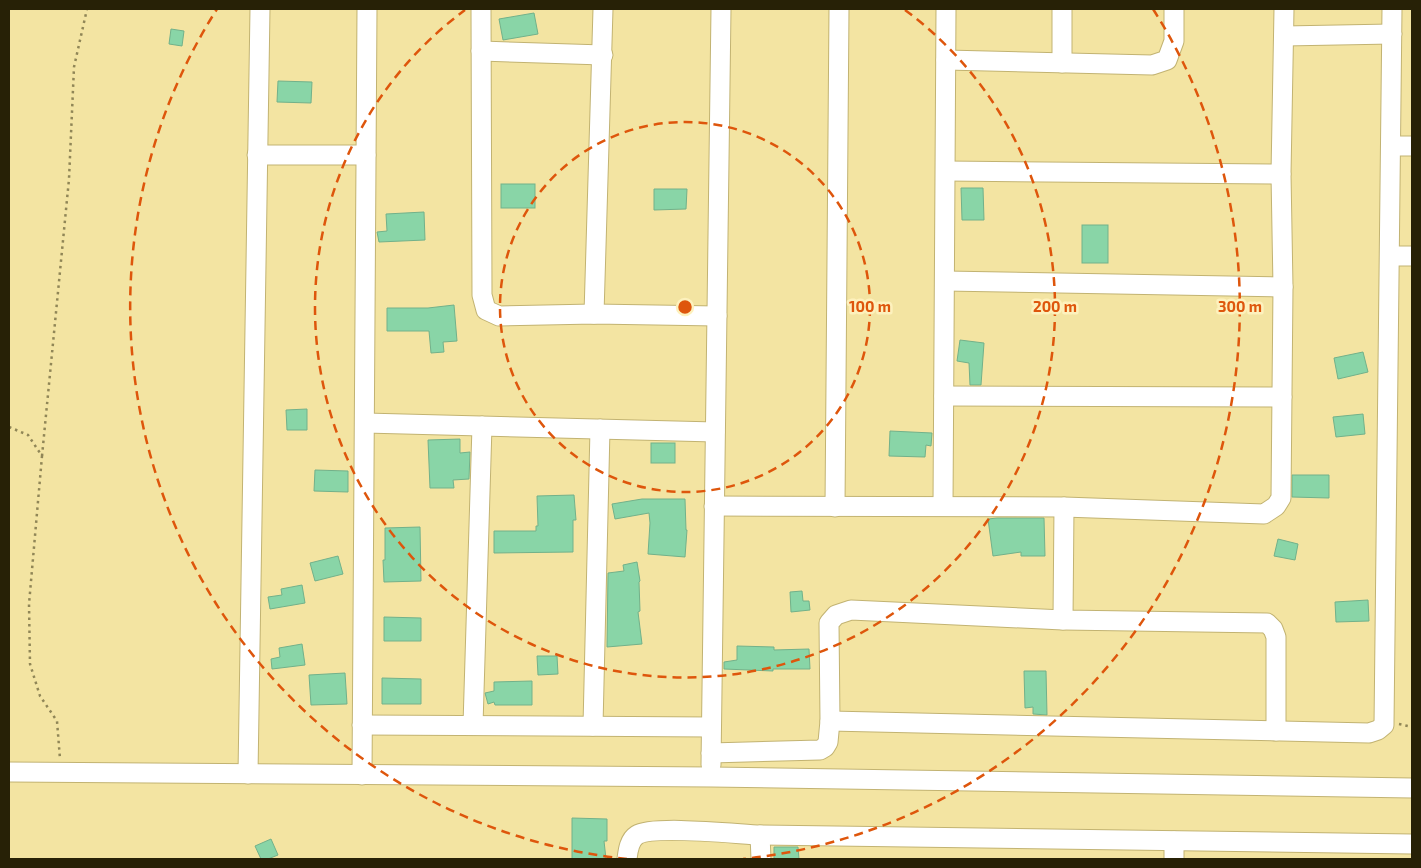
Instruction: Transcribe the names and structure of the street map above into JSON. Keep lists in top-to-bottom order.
{
  "rings": ["100 m", "200 m", "300 m"]
}
